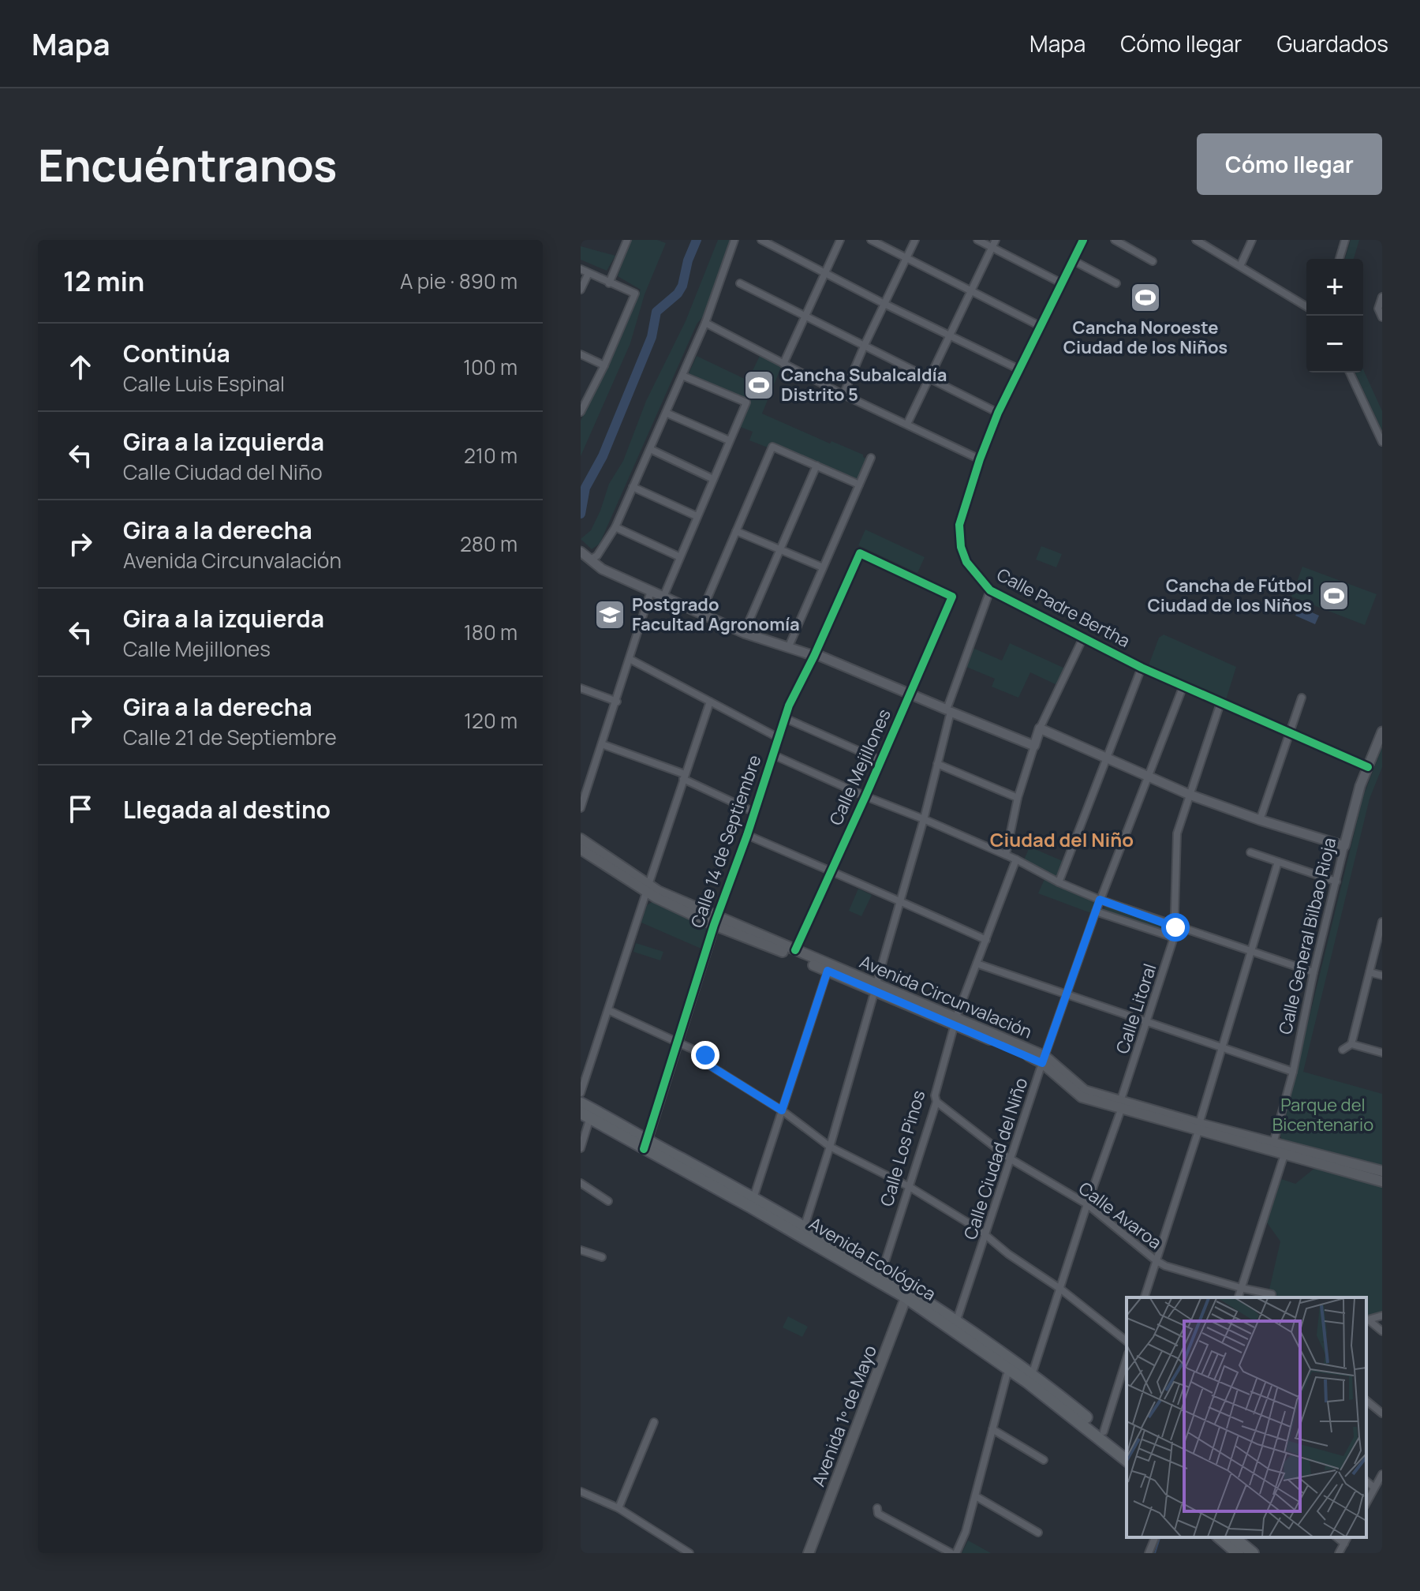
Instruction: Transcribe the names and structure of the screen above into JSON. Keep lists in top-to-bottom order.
{
  "streets": {
    "main road": ["Avenida Circunvalación", "Avenida Ecológica", "Avenida 1º de Mayo"],
    "street": [
      "Calle Padre Bertha",
      "Calle Mejillones",
      "Calle 14 de Septiembre",
      "Calle General Bilbao Rioja",
      "Calle Litoral",
      "Calle Los Pinos",
      "Calle Ciudad del Niño",
      "Calle Avaroa"
    ]
  },
  "crossings": [
    ["Calle Padre Bertha", "Calle General Bilbao Rioja"],
    ["Calle Padre Bertha", "Calle Litoral"],
    ["Calle Padre Bertha", "Calle Ciudad del Niño"],
    ["Calle Mejillones", "Calle 14 de Septiembre"],
    ["Calle Mejillones", "Avenida Circunvalación"],
    ["Calle 14 de Septiembre", "Avenida Circunvalación"],
    ["Calle 14 de Septiembre", "Avenida Ecológica"],
    ["Calle General Bilbao Rioja", "Avenida Circunvalación"],
    ["Avenida Circunvalación", "Calle Litoral"],
    ["Avenida Circunvalación", "Calle Los Pinos"],
    ["Avenida Circunvalación", "Calle Ciudad del Niño"],
    ["Calle Litoral", "Calle Avaroa"],
    ["Calle Litoral", "Avenida Ecológica"],
    ["Calle Los Pinos", "Calle Avaroa"],
    ["Calle Los Pinos", "Avenida Ecológica"],
    ["Calle Ciudad del Niño", "Calle Avaroa"],
    ["Calle Ciudad del Niño", "Avenida Ecológica"],
    ["Avenida Ecológica", "Avenida 1º de Mayo"]
  ],
  "districts": ["Ciudad del Niño"],
  "parks": ["Parque del Bicentenario"],
  "places": {
    "sports": ["Cancha Noroeste Ciudad de los Niños", "Cancha Subalcaldía Distrito 5", "Cancha de Fútbol Ciudad de los Niños"],
    "school or university": ["Postgrado Facultad Agronomía"]
  },
  "page": {
    "header": "Mapa",
    "nav": ["Mapa", "Cómo llegar", "Guardados"],
    "buttons": "Cómo llegar",
    "title": "Encuéntranos",
    "heading": ["12 min", "A pie · 890 m"],
    "map_buttons": ["+", "−"],
    "list": [
      ["Continúa", "Calle Luis Espinal", "100 m"],
      ["Gira a la izquierda", "Calle Ciudad del Niño", "210 m"],
      ["Gira a la derecha", "Avenida Circunvalación", "280 m"],
      ["Gira a la izquierda", "Calle Mejillones", "180 m"],
      ["Gira a la derecha", "Calle 21 de Septiembre", "120 m"],
      "Llegada al destino"
    ]
  }
}
